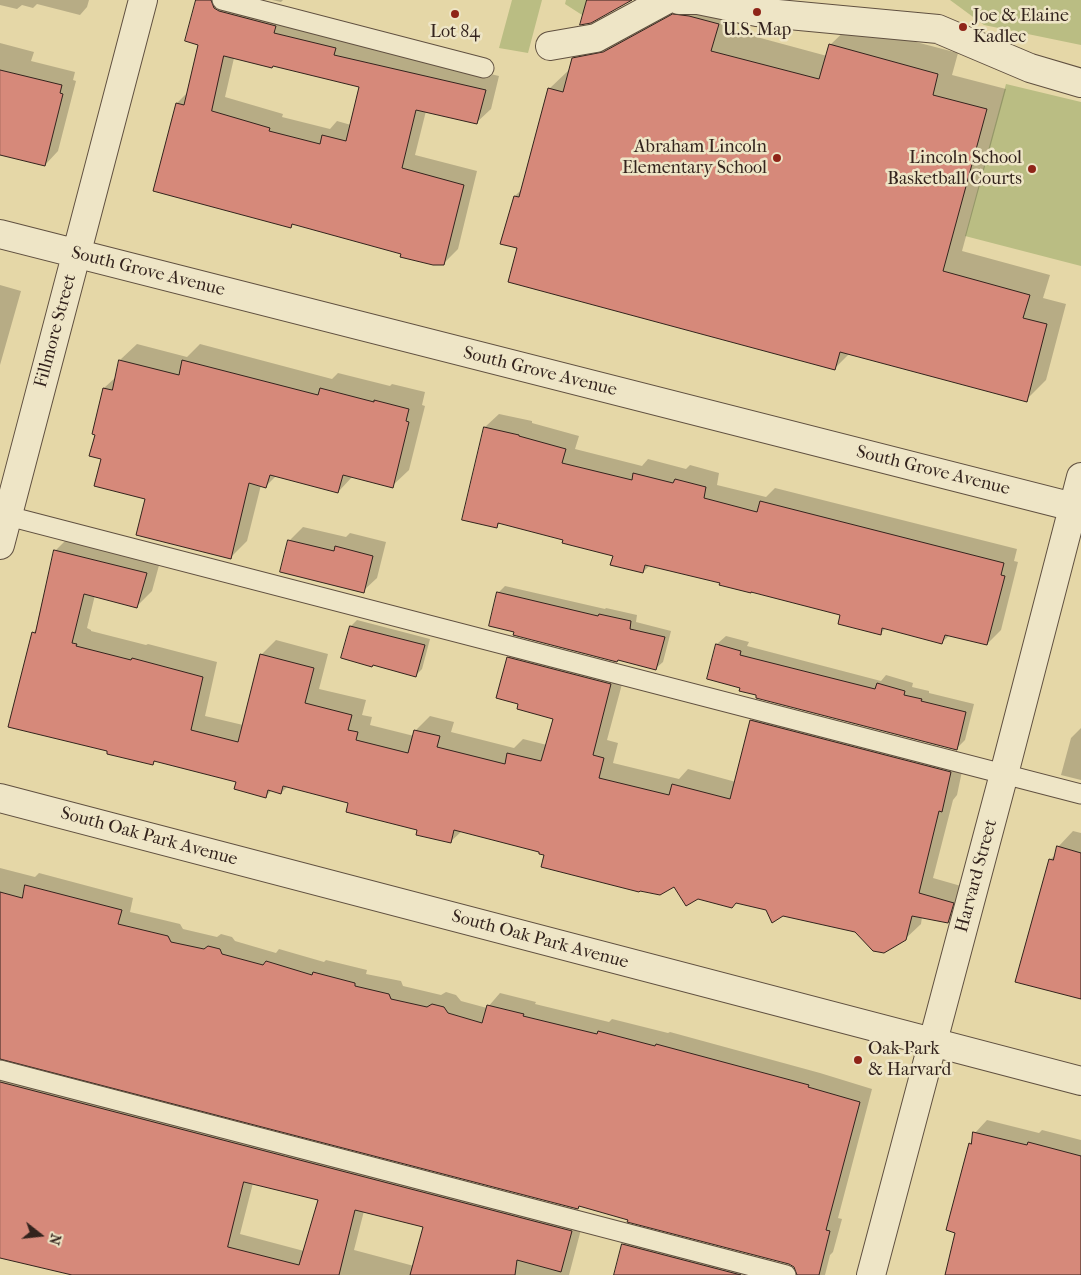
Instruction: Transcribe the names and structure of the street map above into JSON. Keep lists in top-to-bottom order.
{
  "streets": {
    "street": [
      "South Grove Avenue",
      "Fillmore Street",
      "South Oak Park Avenue",
      "Harvard Street"
    ]
  },
  "crossings": [
    ["South Grove Avenue", "Fillmore Street"],
    ["South Grove Avenue", "Harvard Street"],
    ["South Oak Park Avenue", "Harvard Street"]
  ],
  "places": [
    "U.S. Map",
    "Lot 84",
    "Joe & Elaine Kadlec",
    "Abraham Lincoln Elementary School",
    "Lincoln School Basketball Courts",
    "Oak Park & Harvard"
  ],
  "north": "right"
}
